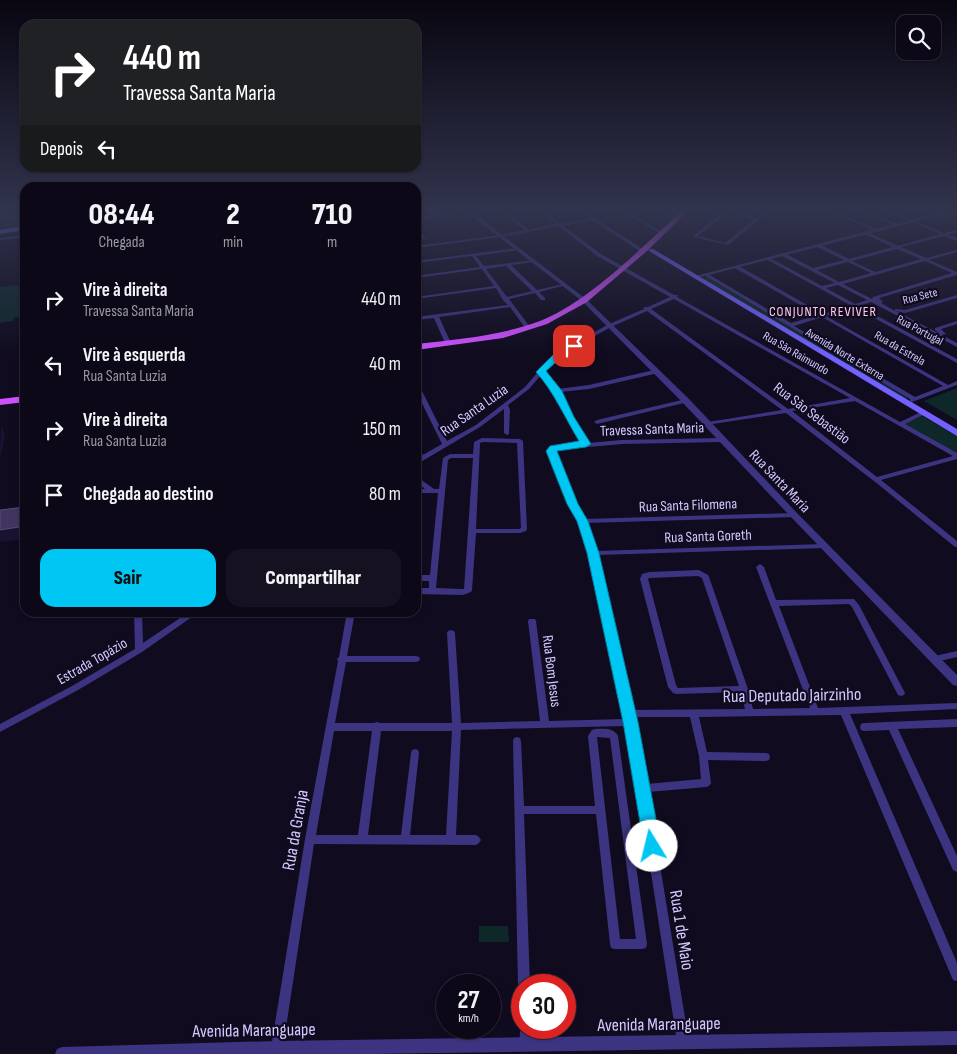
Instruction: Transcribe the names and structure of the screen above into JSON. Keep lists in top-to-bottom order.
{
  "streets": {
    "main road": ["Avenida Norte Externa"],
    "street": [
      "Rua Sete",
      "Rua Portugal",
      "Rua da Estrela",
      "Rua São Raimundo",
      "Rua Santa Luzia",
      "Rua São Sebastião",
      "Travessa Santa Maria",
      "Rua Santa Maria",
      "Rua Santa Filomena",
      "Rua Santa Goreth",
      "Estrada Topázio",
      "Rua Bom Jesus",
      "Rua Deputado Jairzinho",
      "Rua da Granja",
      "Rua 1 de Maio",
      "Avenida Maranguape"
    ]
  },
  "crossings": [
    ["Rua São Raimundo", "Rua Santa Luzia"],
    ["Rua Santa Luzia", "Rua São Sebastião"],
    ["Rua Santa Luzia", "Rua Santa Maria"],
    ["Travessa Santa Maria", "Rua Santa Maria"],
    ["Travessa Santa Maria", "Rua 1 de Maio"],
    ["Rua Santa Maria", "Rua Santa Filomena"],
    ["Rua Santa Maria", "Rua Santa Goreth"],
    ["Rua Santa Filomena", "Rua 1 de Maio"],
    ["Rua Santa Goreth", "Rua 1 de Maio"],
    ["Rua Bom Jesus", "Rua Deputado Jairzinho"],
    ["Rua Deputado Jairzinho", "Rua da Granja"],
    ["Rua Deputado Jairzinho", "Rua 1 de Maio"],
    ["Rua da Granja", "Avenida Maranguape"],
    ["Rua 1 de Maio", "Avenida Maranguape"]
  ],
  "districts": ["CONJUNTO REVIVER"],
  "page": {
    "turn": ["440 m", "Travessa Santa Maria"],
    "then": "Depois",
    "eta": [
      "08:44",
      "Chegada",
      "2",
      "min",
      "710",
      "m"
    ],
    "list": [
      {
        "name": "Vire à direita",
        "note": "Travessa Santa Maria",
        "value": "440 m"
      },
      {
        "name": "Vire à esquerda",
        "note": "Rua Santa Luzia",
        "value": "40 m"
      },
      {
        "name": "Vire à direita",
        "note": "Rua Santa Luzia",
        "value": "150 m"
      },
      {
        "name": "Chegada ao destino",
        "value": "80 m"
      }
    ],
    "buttons": ["Sair", "Compartilhar"],
    "speed": "27 km/h",
    "limit": "30"
  }
}
